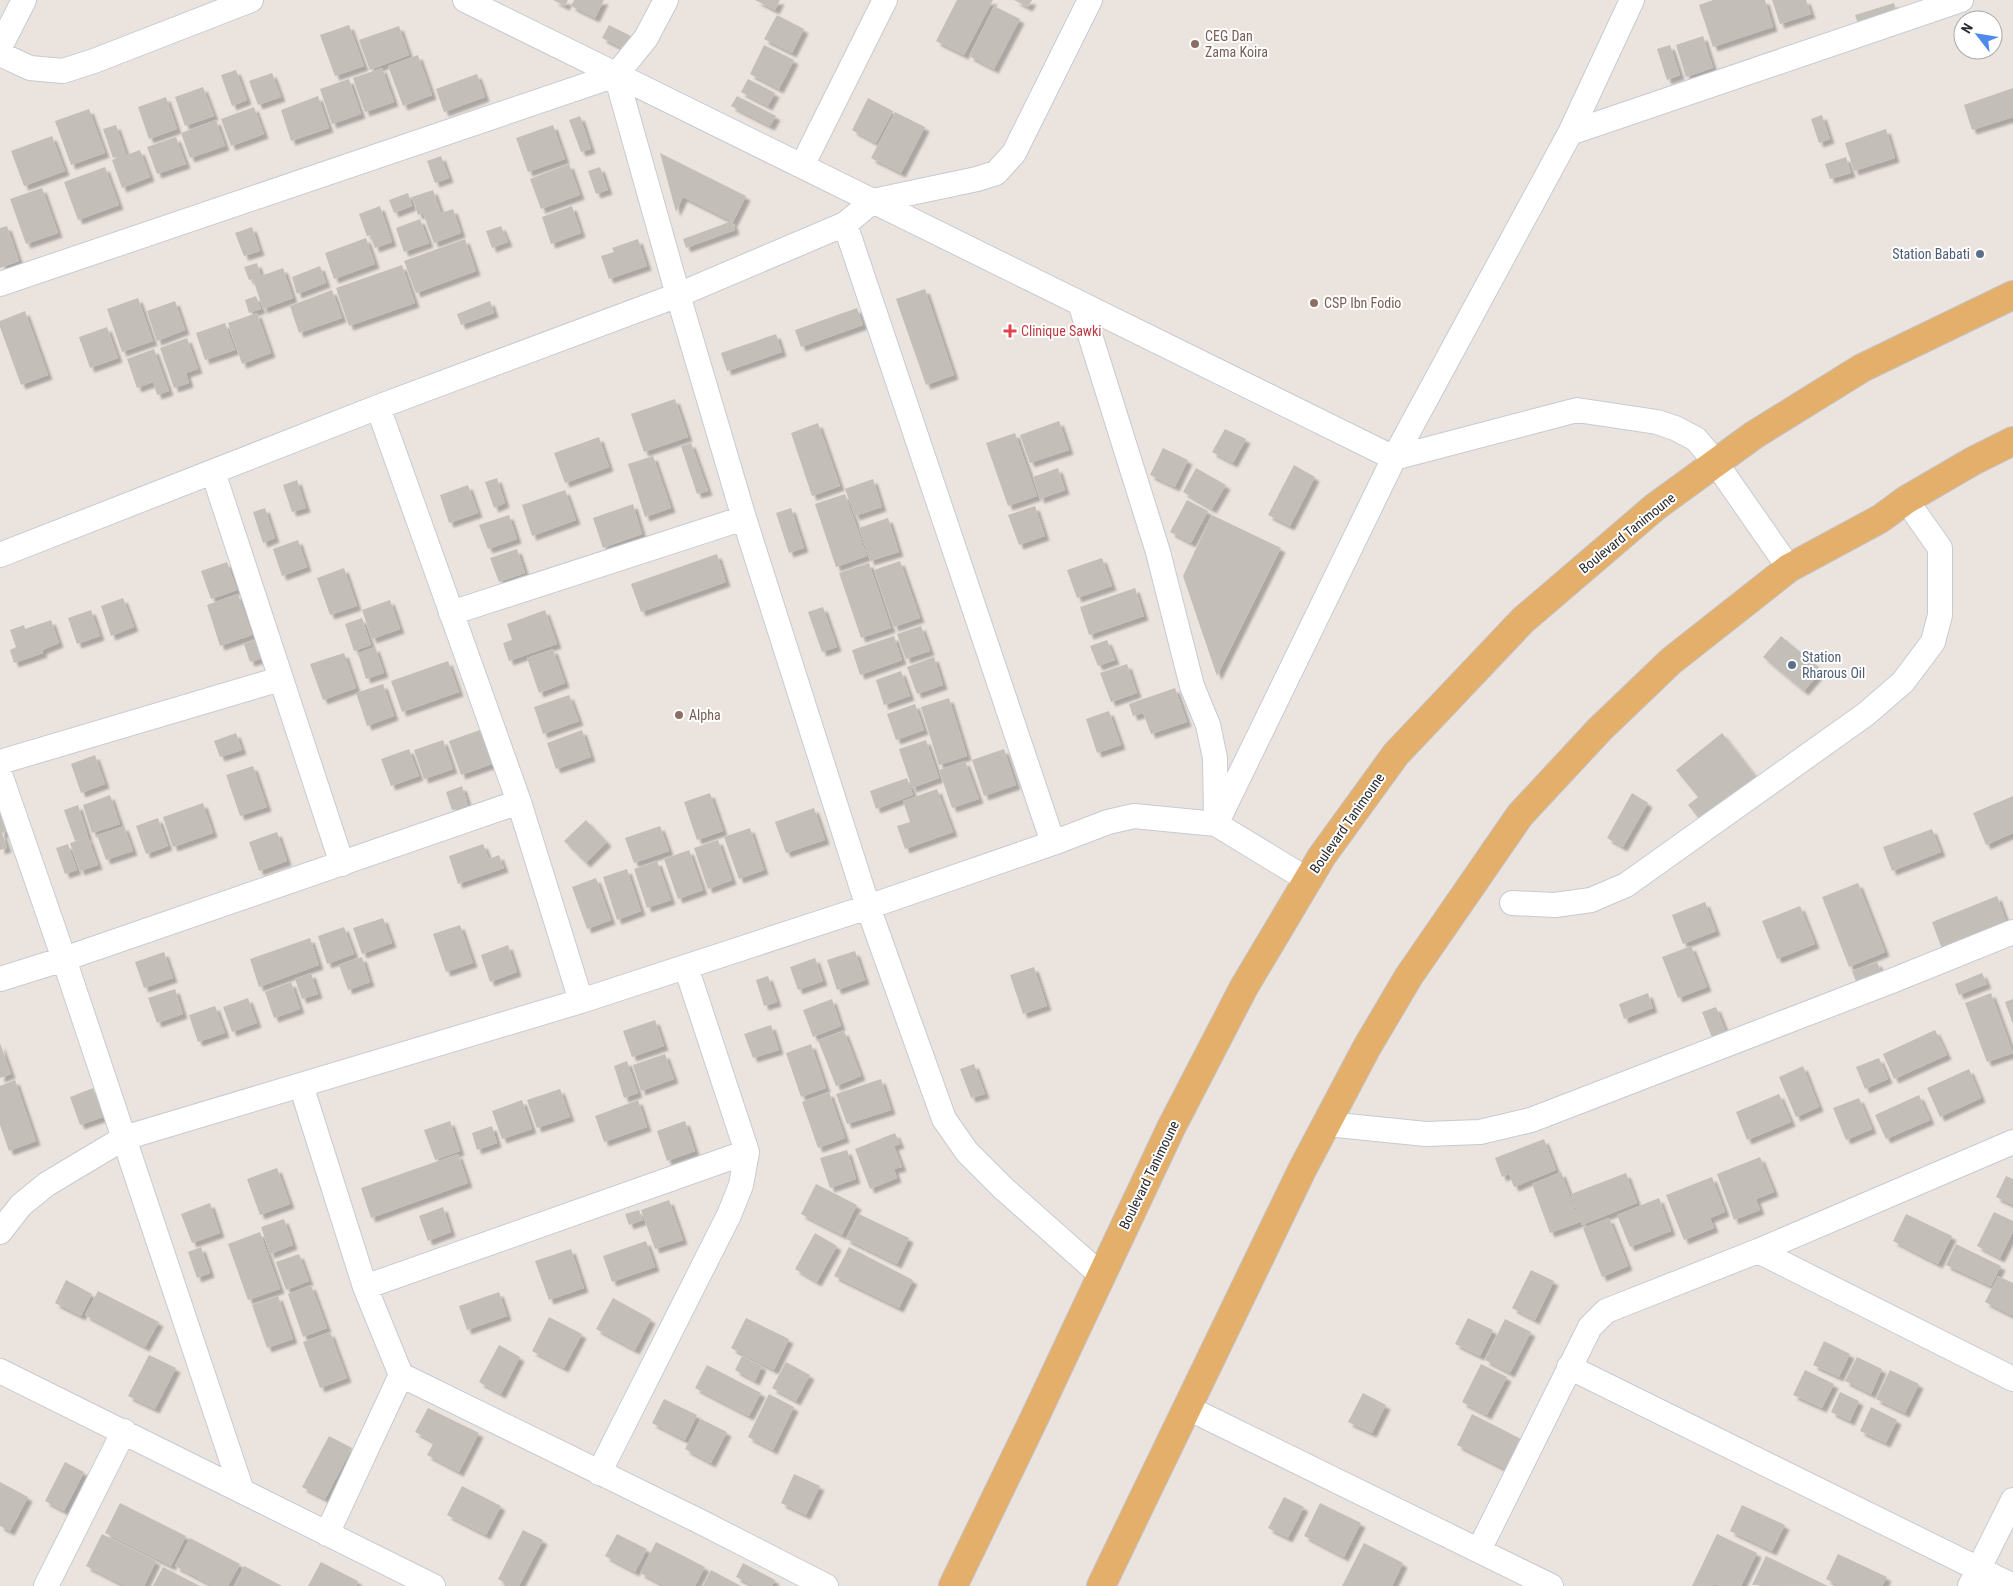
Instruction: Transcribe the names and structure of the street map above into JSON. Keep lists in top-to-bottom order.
{
  "streets": {
    "main road": ["Boulevard Tanimoune"]
  },
  "places": {
    "other": [
      "CEG Dan Zama Koira",
      "Station Babati",
      "CSP Ibn Fodio",
      "Station Rharous Oil",
      "Alpha"
    ],
    "health": ["Clinique Sawki"]
  },
  "north": "top left"
}
